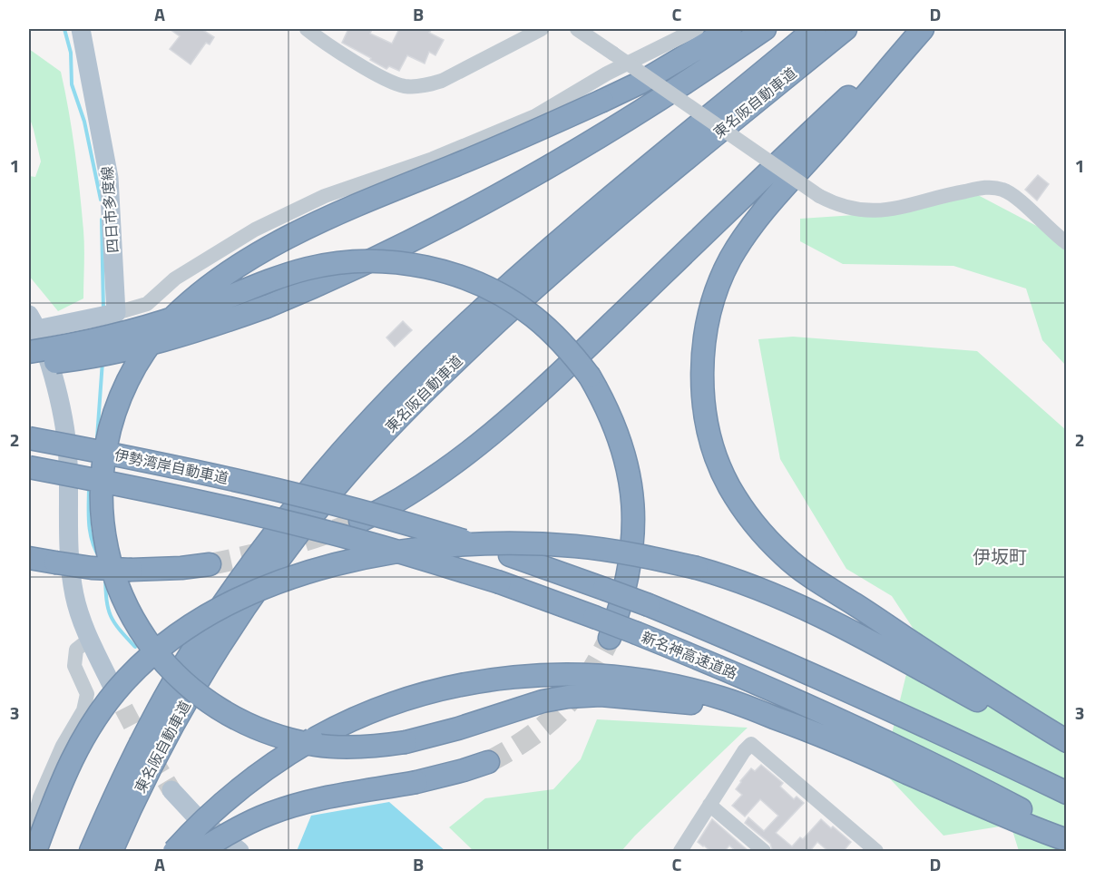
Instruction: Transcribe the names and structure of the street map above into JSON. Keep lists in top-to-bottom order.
{
  "streets": {
    "highway": ["東名阪自動車道", "伊勢湾岸自動車道", "新名神高速道路"],
    "main road": ["四日市多度線"]
  },
  "crossings": [
    ["伊勢湾岸自動車道", "新名神高速道路"]
  ],
  "districts": ["伊坂町"],
  "grid": {
    "columns": [
      "A",
      "B",
      "C",
      "D"
    ],
    "rows": ["1", "2", "3"]
  }
}
